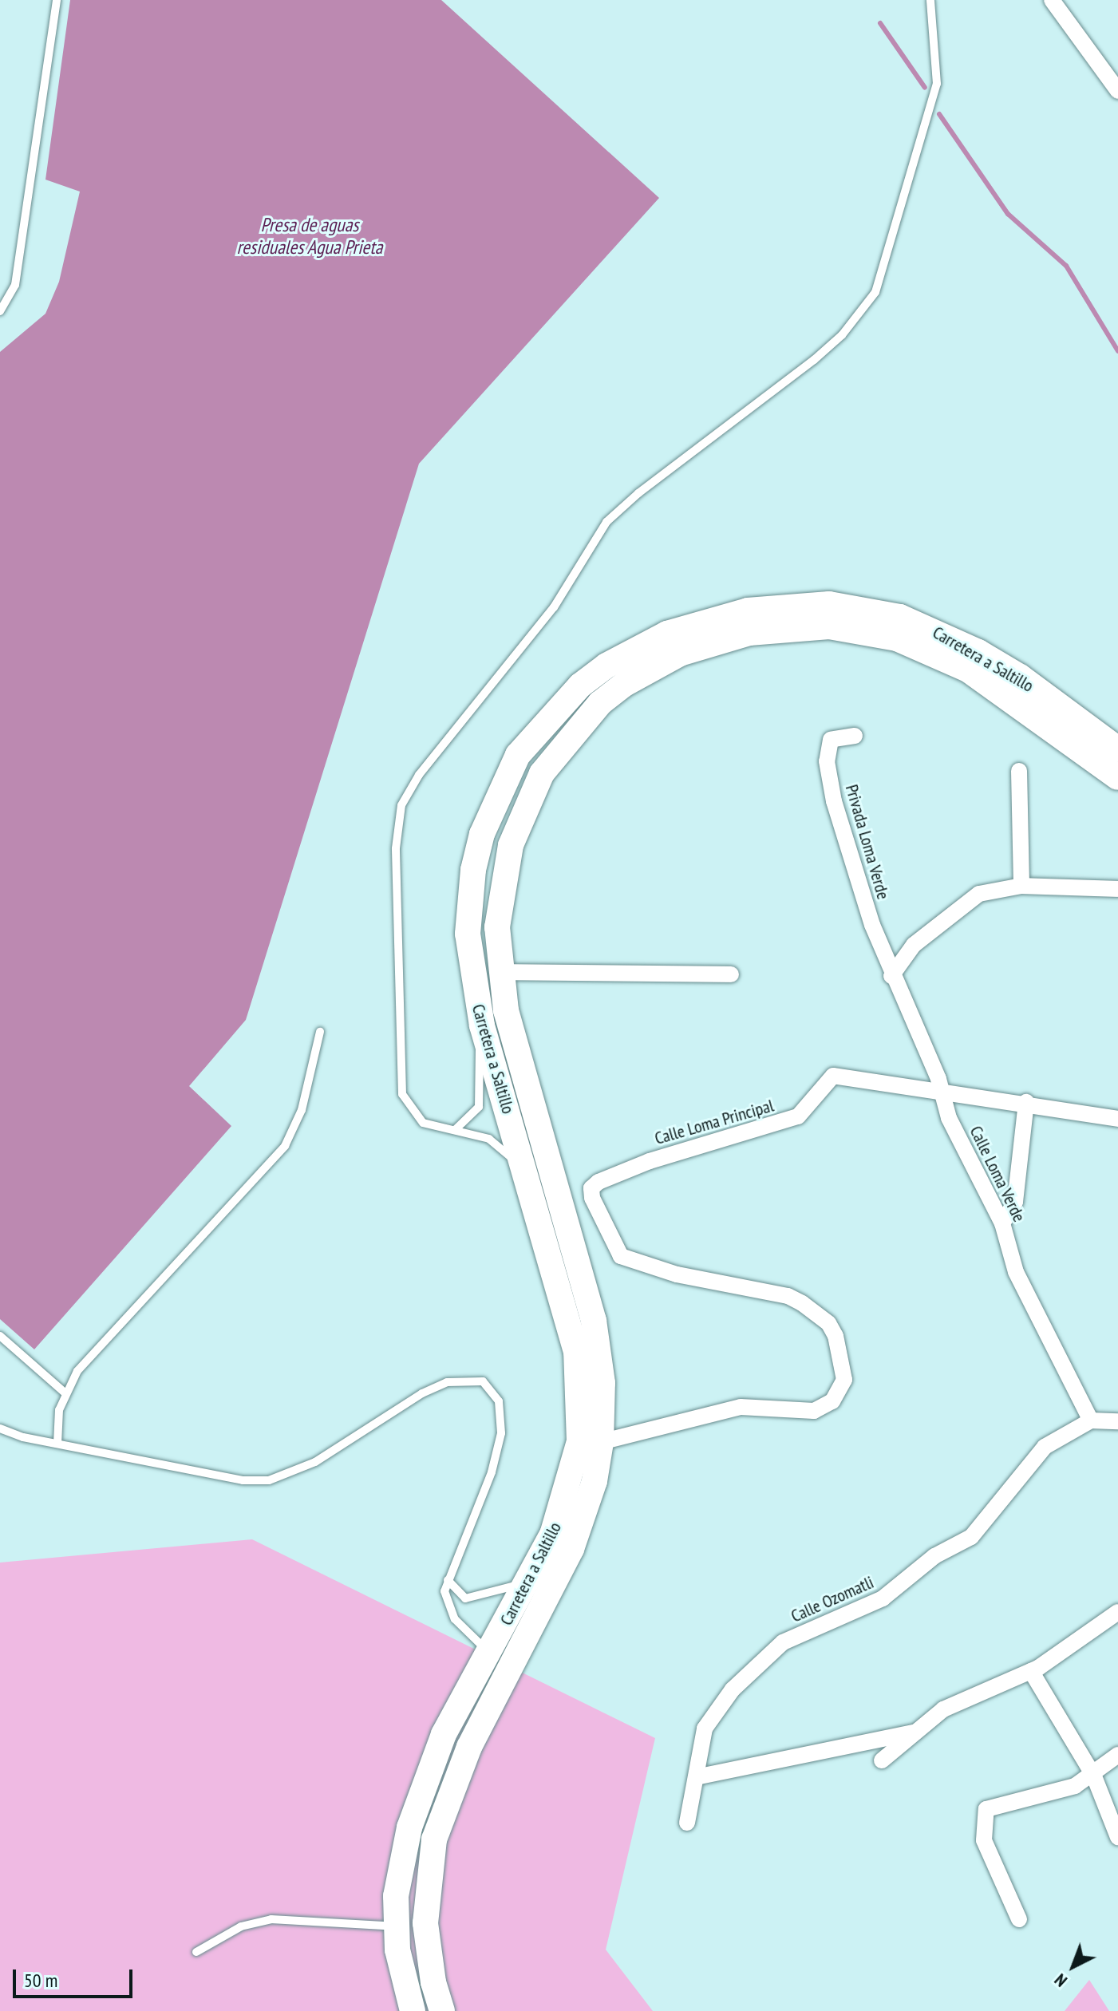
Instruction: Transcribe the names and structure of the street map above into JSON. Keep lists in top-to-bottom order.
{
  "streets": {
    "main road": ["Carretera a Saltillo"],
    "street": [
      "Privada Loma Verde",
      "Calle Loma Principal",
      "Calle Loma Verde",
      "Calle Ozomatli"
    ]
  },
  "crossings": [
    ["Carretera a Saltillo", "Calle Loma Principal"],
    ["Privada Loma Verde", "Calle Loma Verde"],
    ["Calle Loma Principal", "Calle Loma Verde"],
    ["Calle Loma Verde", "Calle Ozomatli"]
  ],
  "water": ["Presa de aguas residuales Agua Prieta"],
  "scale_bar": "50 m",
  "north": "bottom left"
}
